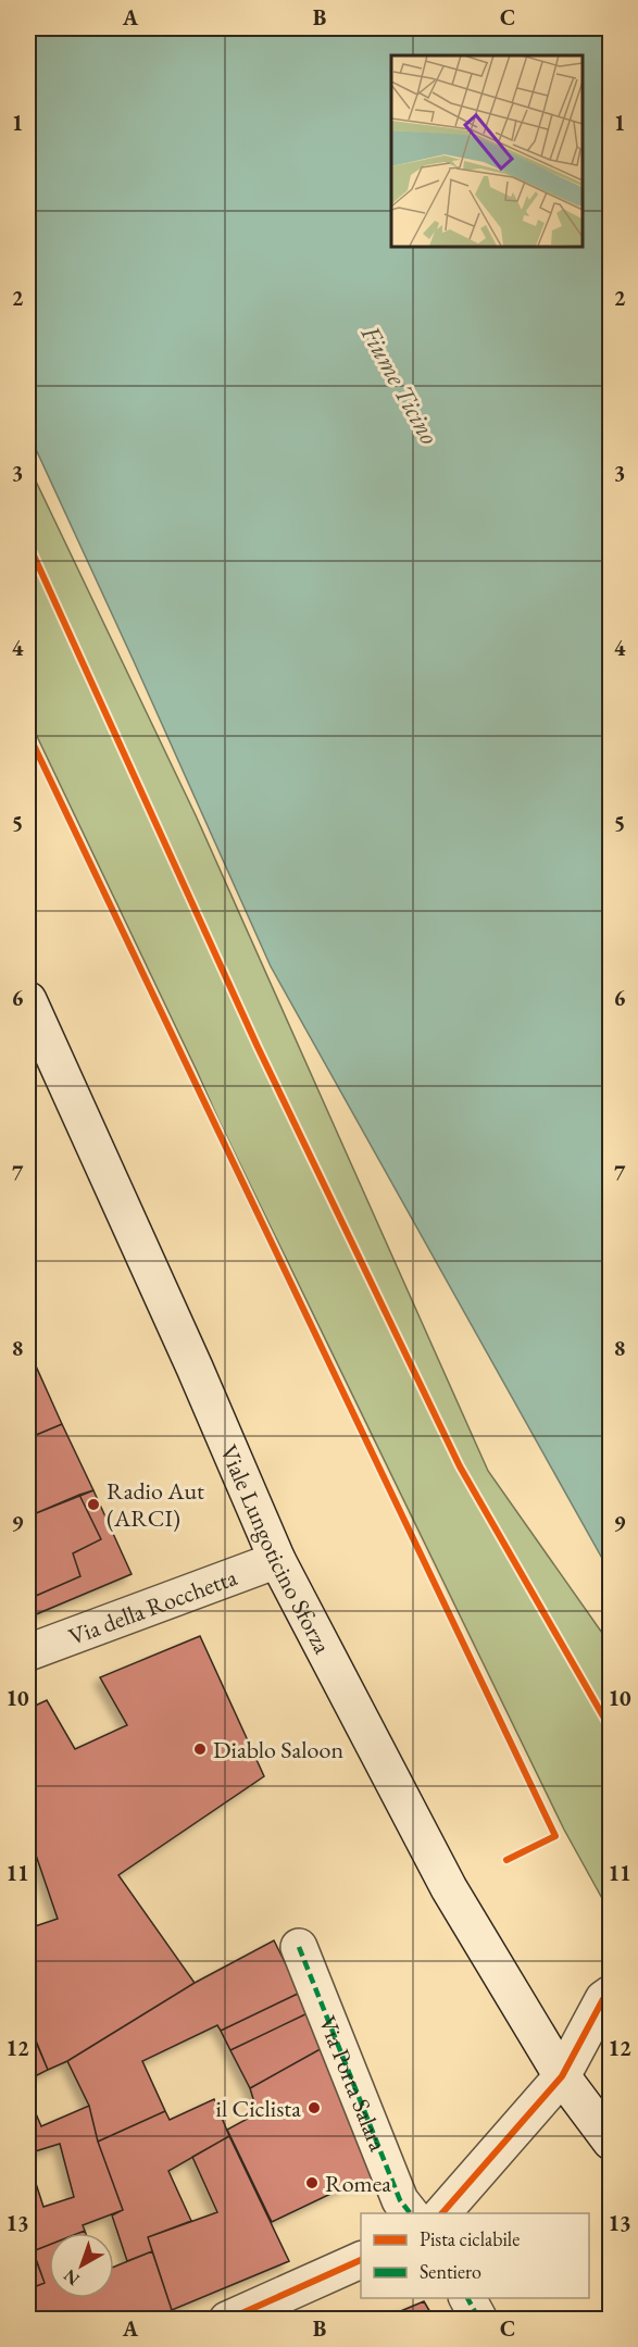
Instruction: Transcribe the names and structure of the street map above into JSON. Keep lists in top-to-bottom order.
{
  "streets": {
    "main road": ["Viale Lungoticino Sforza", "Via della Rocchetta", "Via Porta Salara"]
  },
  "crossings": [
    ["Viale Lungoticino Sforza", "Via della Rocchetta"]
  ],
  "water": ["Fiume Ticino"],
  "places": [
    "Radio Aut (ARCI)",
    "Diablo Saloon",
    "il Ciclista",
    "Romea"
  ],
  "legend": ["Pista ciclabile", "Sentiero"],
  "north": "bottom left",
  "grid": {
    "columns": ["A", "B", "C"],
    "rows": [
      "1",
      "2",
      "3",
      "4",
      "5",
      "6",
      "7",
      "8",
      "9",
      "10",
      "11",
      "12",
      "13"
    ]
  }
}
